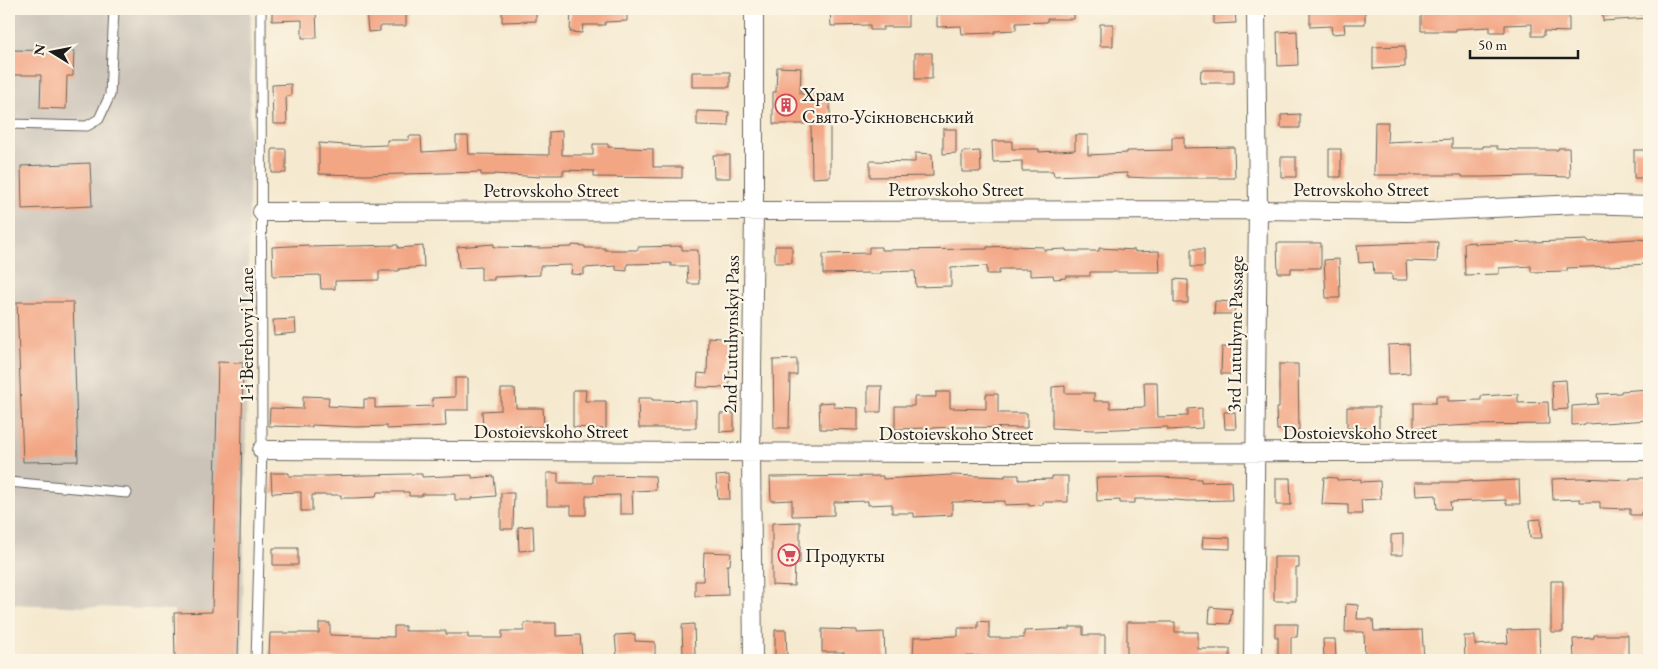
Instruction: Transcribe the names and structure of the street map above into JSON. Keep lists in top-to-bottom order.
{
  "streets": {
    "street": [
      "Petrovskoho Street",
      "2nd Lutuhynskyi Pass",
      "3rd Lutuhyne Passage",
      "Dostoievskoho Street"
    ],
    "lane": ["1-i Berehovyi Lane"]
  },
  "crossings": [
    ["Petrovskoho Street", "2nd Lutuhynskyi Pass"],
    ["Petrovskoho Street", "3rd Lutuhyne Passage"],
    ["Petrovskoho Street", "1-i Berehovyi Lane"],
    ["2nd Lutuhynskyi Pass", "Dostoievskoho Street"],
    ["3rd Lutuhyne Passage", "Dostoievskoho Street"],
    ["1-i Berehovyi Lane", "Dostoievskoho Street"]
  ],
  "places": {
    "building": ["Храм Свято-Усікновенський"],
    "supermarket": ["Продукты"]
  },
  "scale_bar": "50 m",
  "north": "left"
}
